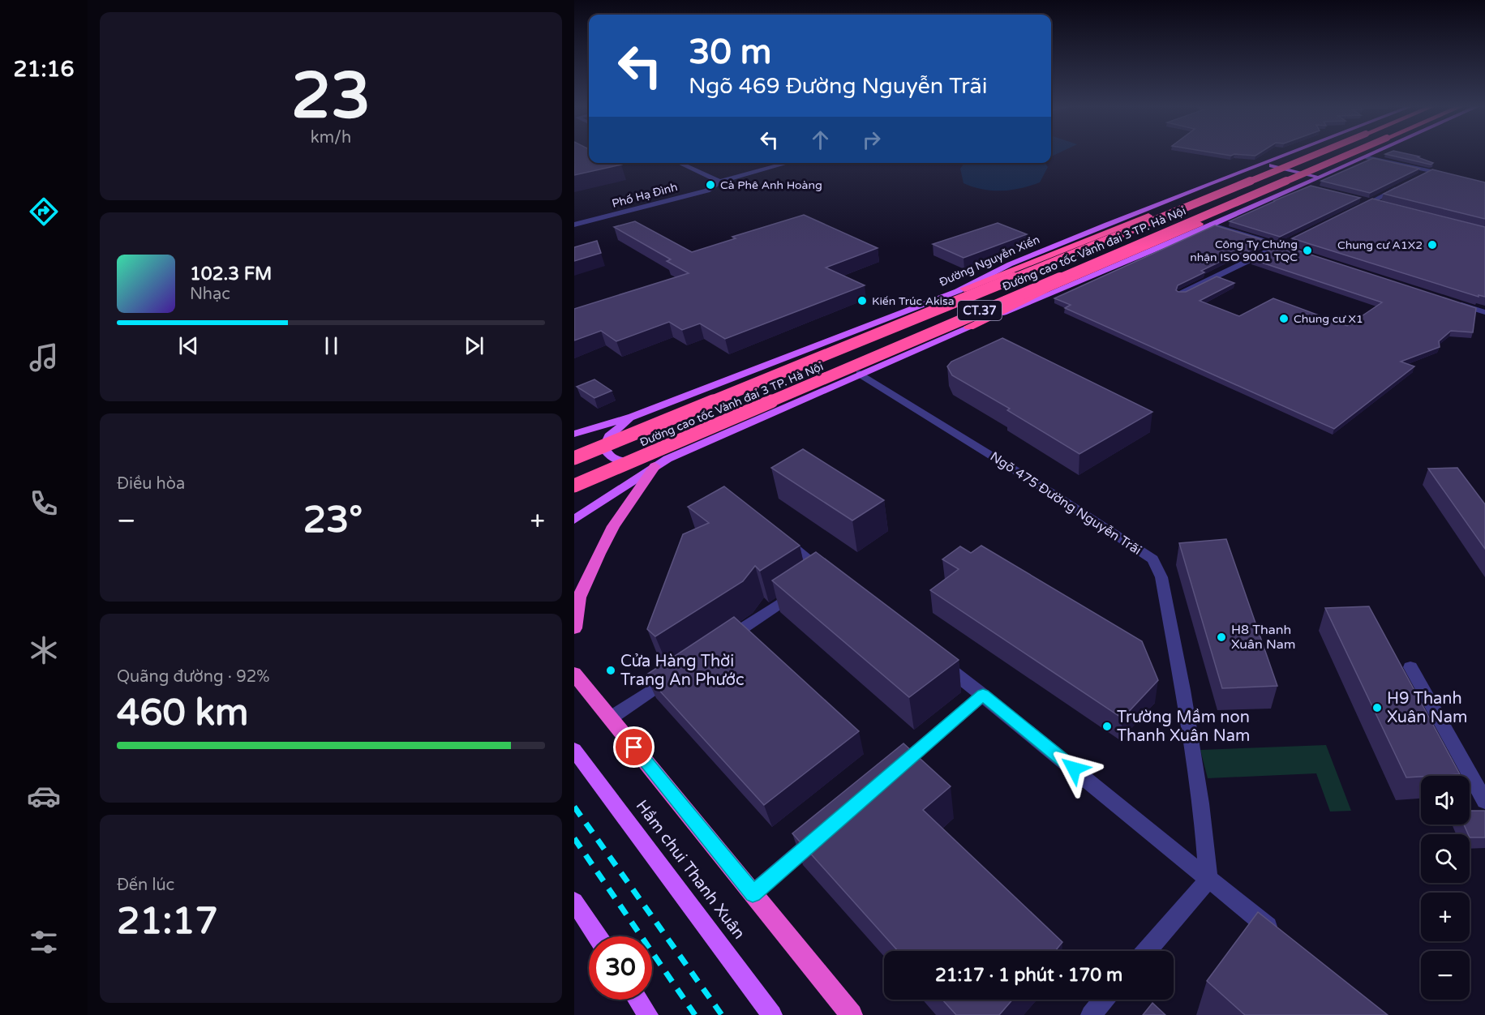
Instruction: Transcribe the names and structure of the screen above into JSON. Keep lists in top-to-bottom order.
{
  "streets": {
    "highway": ["Đường cao tốc Vành đai 3 TP. Hà Nội", "CT.37"],
    "main road": ["Đường Nguyễn Xiển", "Hầm chui Thanh Xuân"],
    "street": ["Phố Hạ Đình", "Ngõ 475 Đường Nguyễn Trãi"]
  },
  "places": [
    "Cà Phê Anh Hoàng",
    "Chung cư A1X2",
    "Công Ty Chứng nhận ISO 9001 TQC",
    "Kiến Trúc Akisa",
    "Chung cư X1",
    "H8 Thanh Xuân Nam",
    "Cửa Hàng Thời Trang An Phước",
    "H9 Thanh Xuân Nam",
    "Trường Mầm non Thanh Xuân Nam"
  ],
  "page": {
    "tabs": "21:16",
    "tile": [
      ["23", "km/h"],
      "Điều hòa",
      ["Quãng đường · 92%", "460 km"],
      ["Đến lúc", "21:17"]
    ],
    "turn": ["30 m", "Ngõ 469 Đường Nguyễn Trãi"],
    "song": ["102.3 FM", "Nhạc"],
    "heat": ["−", "23°", "+"],
    "map_buttons": ["+", "−"],
    "limit": "30",
    "trip": "21:17 · 1 phút · 170 m"
  }
}
